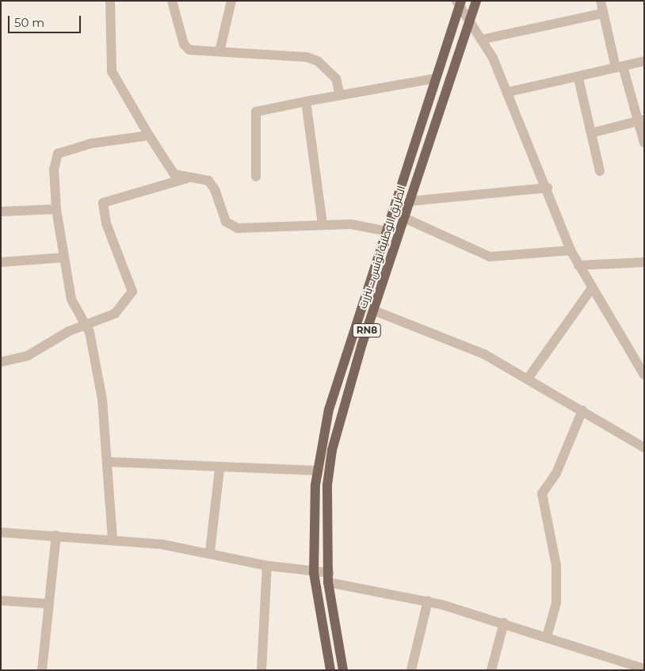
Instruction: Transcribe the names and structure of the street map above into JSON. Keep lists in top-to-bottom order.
{
  "streets": {
    "main road": ["الطريق الوطنية تونس - بنزرت", "RN8"]
  },
  "scale_bar": "50 m"
}
